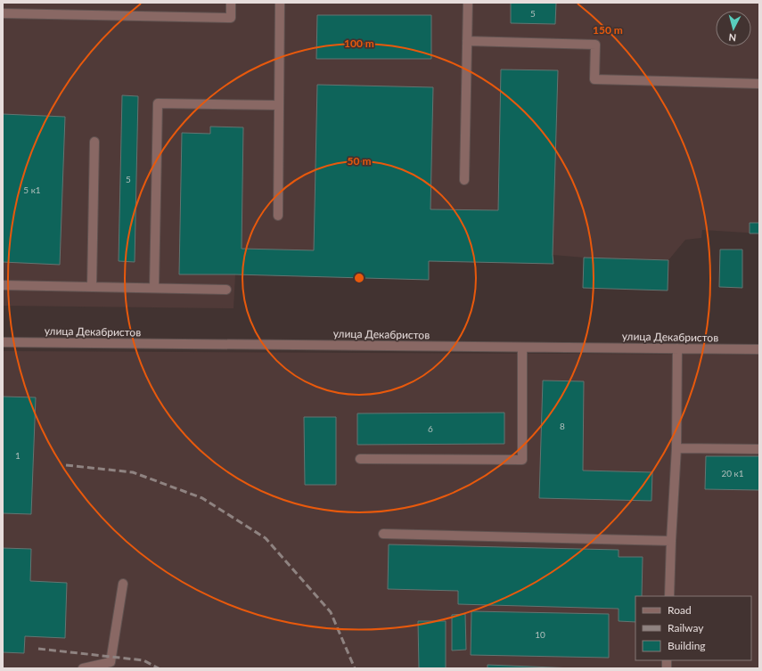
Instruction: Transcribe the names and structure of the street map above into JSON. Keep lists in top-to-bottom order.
{
  "streets": {
    "street": ["улица Декабристов"]
  },
  "house_numbers": [
    "5",
    "5",
    "5 к1",
    "8",
    "6",
    "1",
    "20 к1",
    "10"
  ],
  "legend": ["Road", "Railway", "Building"],
  "north": "bottom",
  "rings": ["150 m", "100 m", "50 m"]
}
